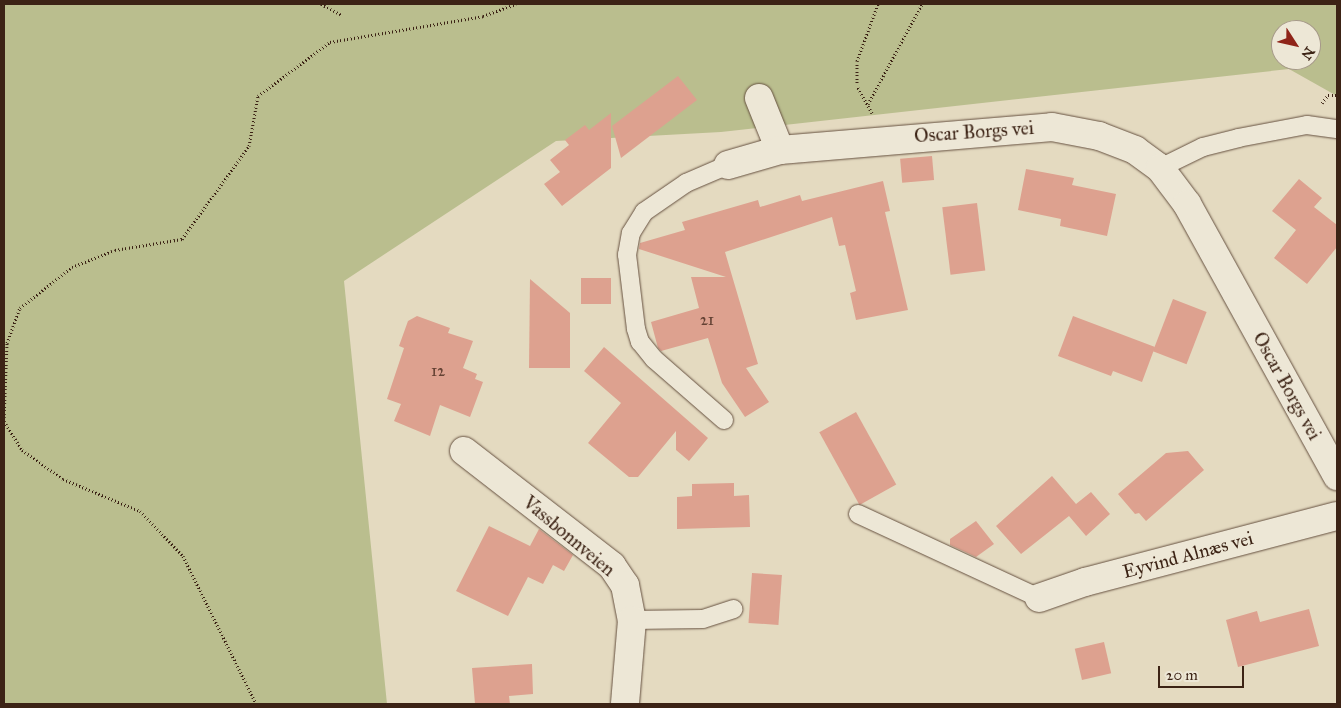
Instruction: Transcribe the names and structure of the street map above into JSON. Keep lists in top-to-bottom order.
{
  "streets": {
    "street": ["Oscar Borgs vei", "Vassbonnveien", "Eyvind Alnæs vei"]
  },
  "house_numbers": ["21", "12"],
  "scale_bar": "20 m",
  "north": "bottom right"
}
